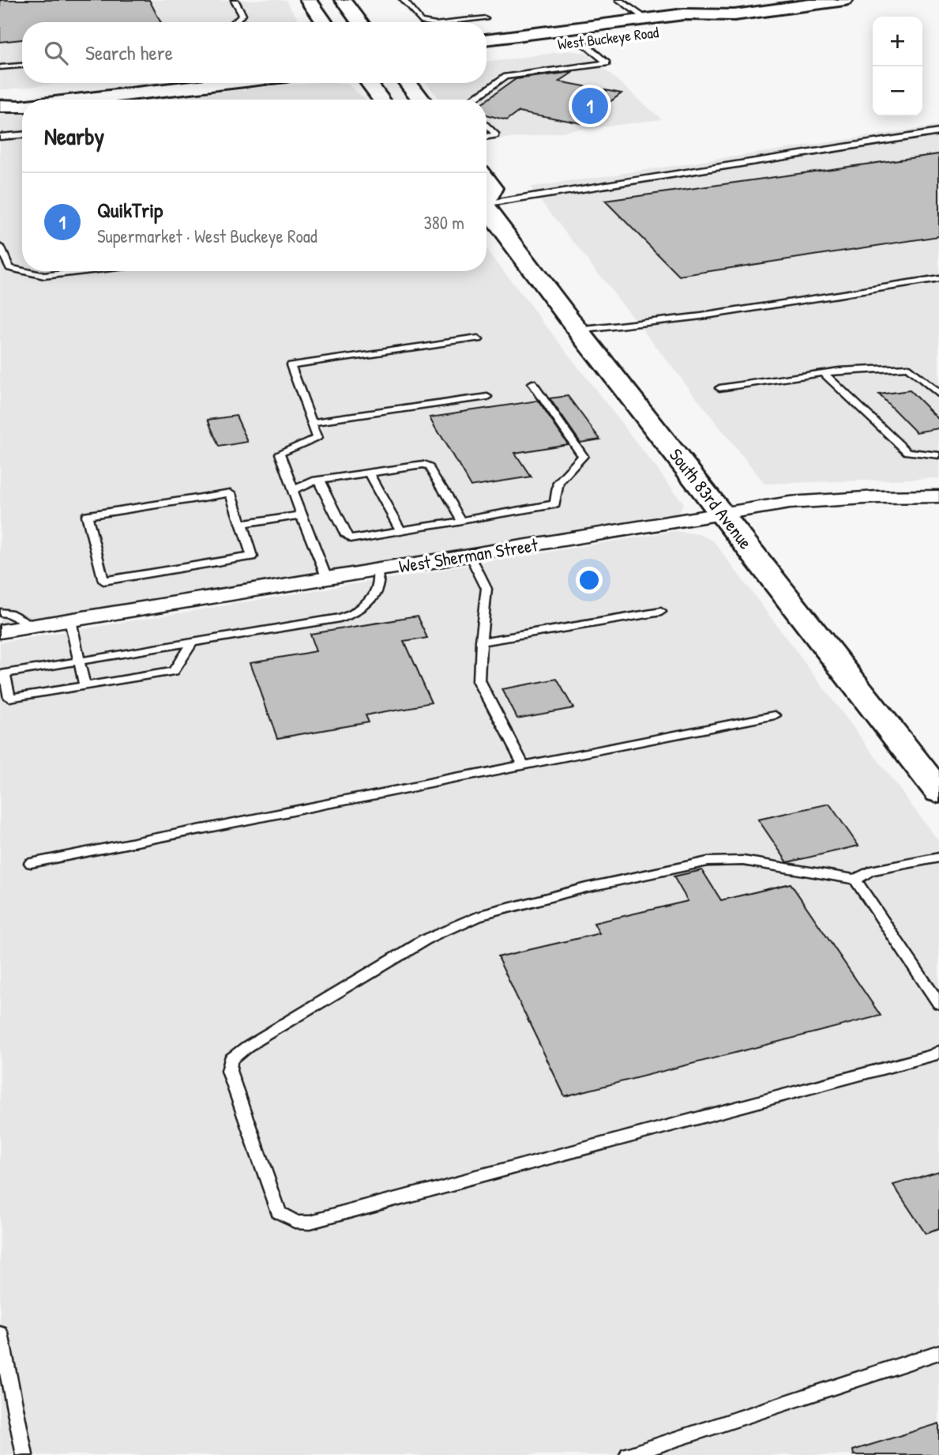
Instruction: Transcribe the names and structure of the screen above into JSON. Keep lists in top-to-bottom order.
{
  "streets": {
    "main road": ["West Buckeye Road", "South 83rd Avenue"],
    "street": ["West Sherman Street"]
  },
  "crossings": [
    ["South 83rd Avenue", "West Sherman Street"]
  ],
  "page": {
    "map_buttons": ["+", "−"],
    "search": "Search here",
    "pins": "1",
    "heading": "Nearby",
    "list": [
      {
        "mark": "1",
        "name": "QuikTrip",
        "note": "Supermarket · West Buckeye Road",
        "value": "380 m"
      }
    ]
  }
}
